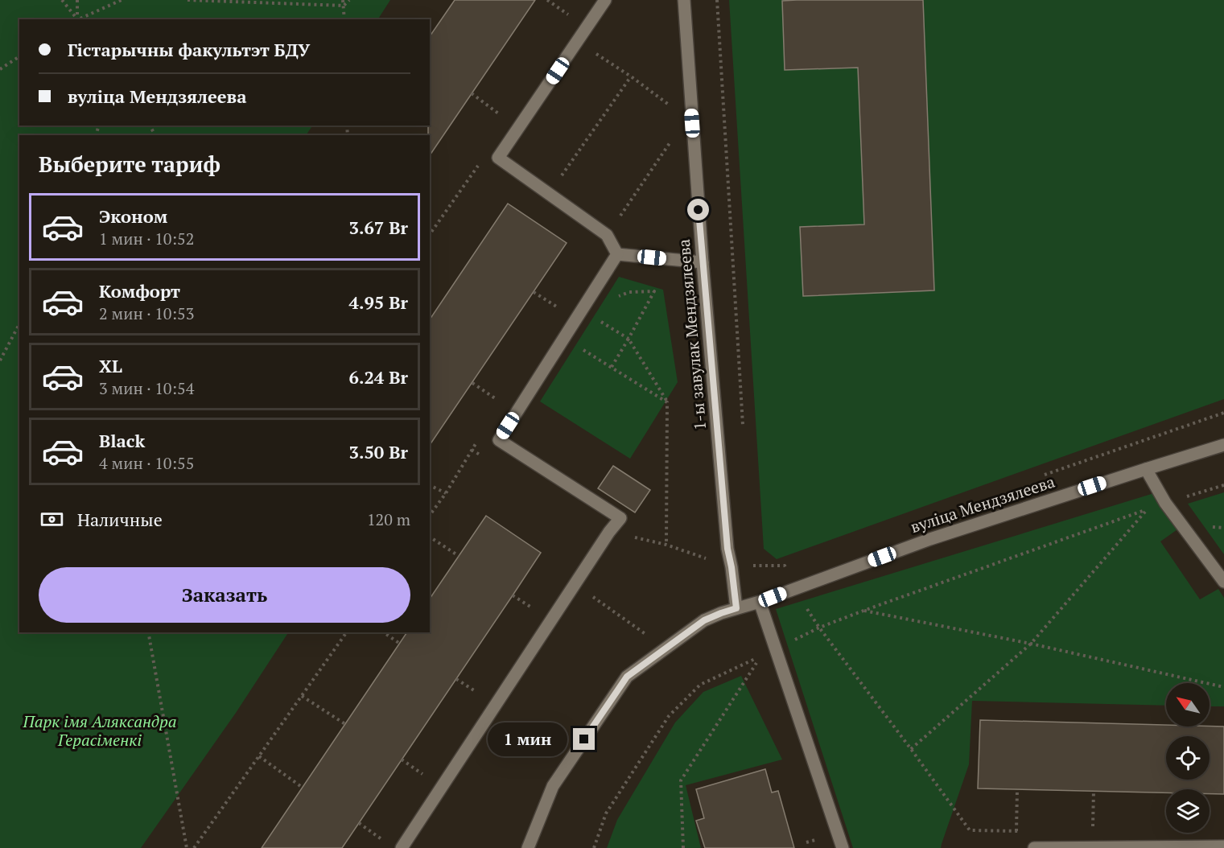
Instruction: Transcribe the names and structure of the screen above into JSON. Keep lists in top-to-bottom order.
{
  "streets": {
    "street": ["1-ы завулак Мендзялеева", "вуліца Мендзялеева"]
  },
  "crossings": [
    ["1-ы завулак Мендзялеева", "вуліца Мендзялеева"]
  ],
  "parks": ["Парк імя Аляксандра Герасіменкі"],
  "north": "top left",
  "page": {
    "banner": ["Гістарычны факультэт БДУ", "вуліца Мендзялеева"],
    "heading": "Выберите тариф",
    "list": [
      {
        "name": "Эконом",
        "note": "1 мин · 10:52",
        "value": "3.67 Br"
      },
      {
        "name": "Комфорт",
        "note": "2 мин · 10:53",
        "value": "4.95 Br"
      },
      {
        "name": "XL",
        "note": "3 мин · 10:54",
        "value": "6.24 Br"
      },
      {
        "name": "Black",
        "note": "4 мин · 10:55",
        "value": "3.50 Br"
      }
    ],
    "pay": ["Наличные", "120 m"],
    "buttons": "Заказать",
    "bubble": "1 мин"
  }
}
